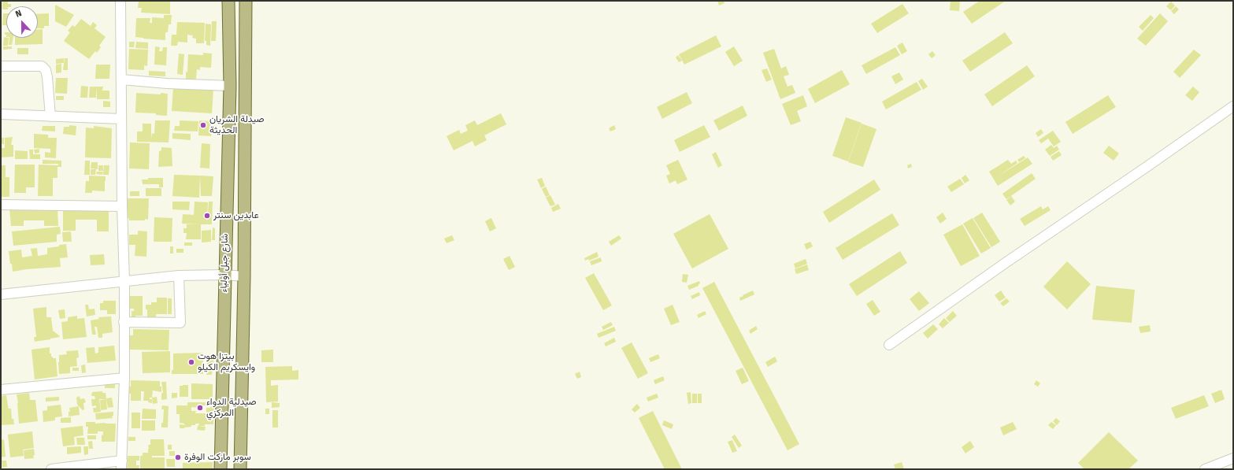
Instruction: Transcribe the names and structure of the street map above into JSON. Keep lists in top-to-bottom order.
{
  "streets": {
    "main road": ["شارع جبل أولياء"]
  },
  "places": [
    "صيدلة الشريان الحديثة",
    "عابدين سنتر",
    "بيتزا هوت وايسكريم الكيلو",
    "صيدلية الدواء المركزي",
    "سوبر ماركت الوفرة"
  ],
  "north": "top"
}
